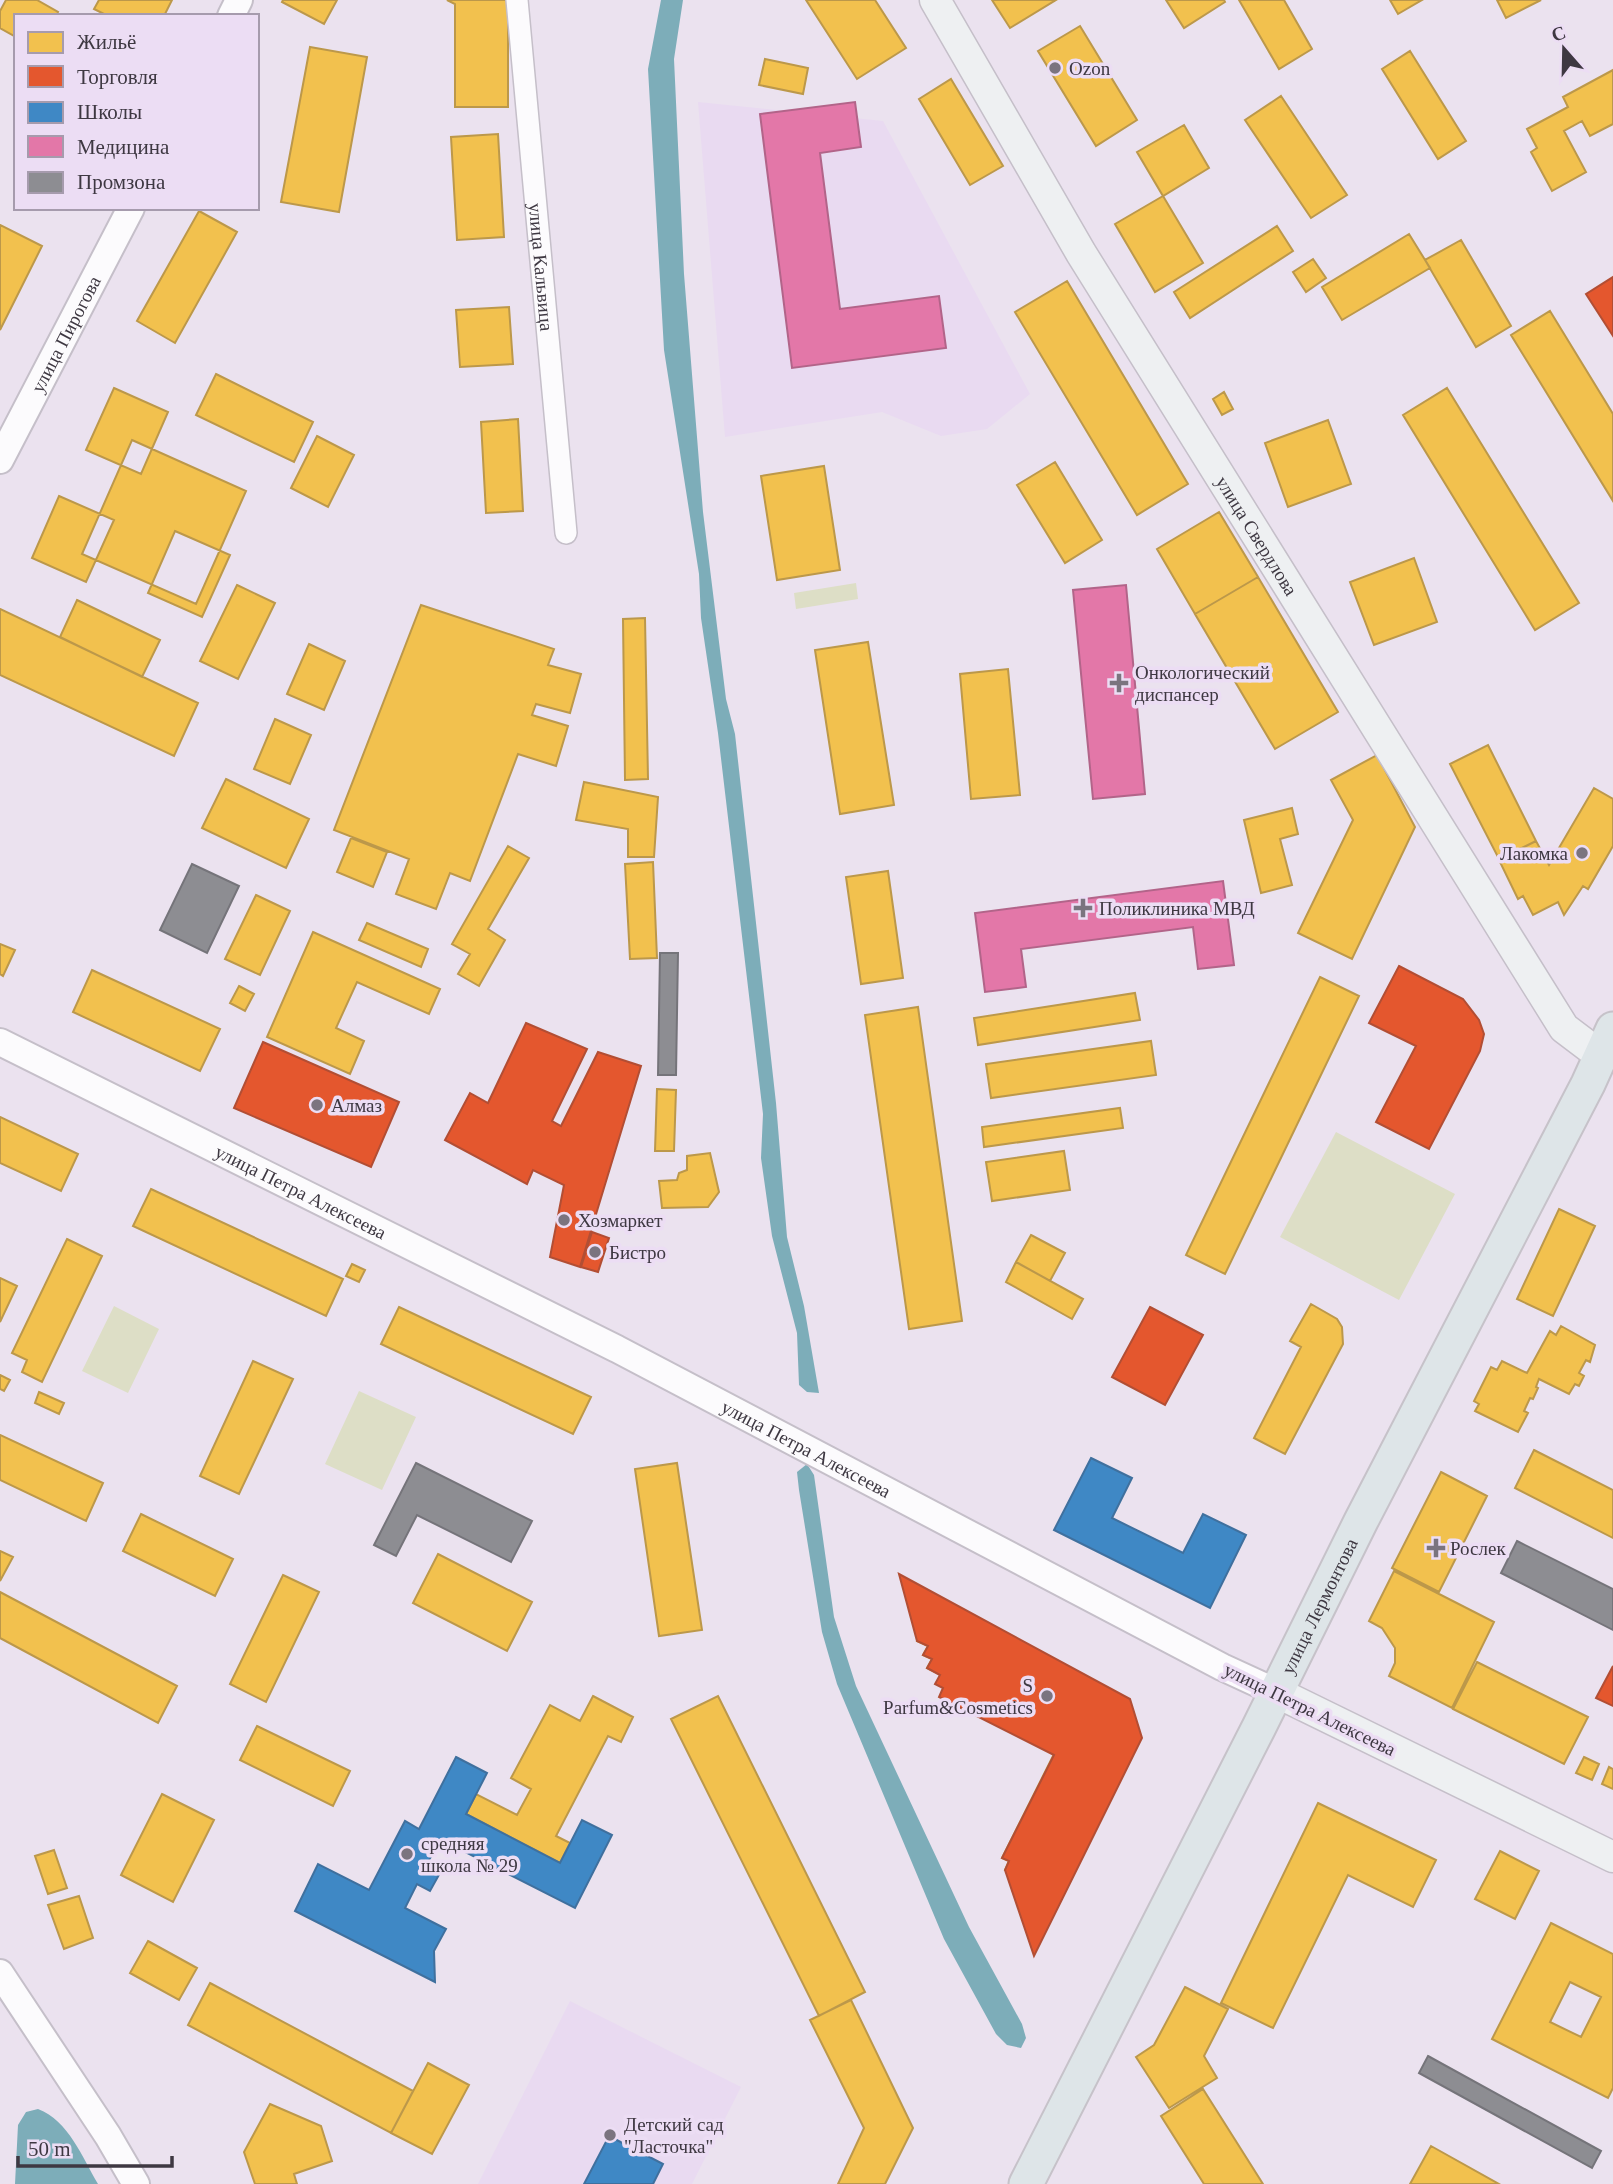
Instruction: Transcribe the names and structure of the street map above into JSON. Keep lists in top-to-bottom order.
{
  "streets": {
    "main road": ["улица Свердлова", "улица Петра Алексеева", "улица Лермонтова"],
    "street": ["улица Кальвица", "улица Пирогова"]
  },
  "crossings": [
    ["улица Свердлова", "улица Лермонтова"],
    ["улица Петра Алексеева", "улица Лермонтова"]
  ],
  "places": {
    "other": [
      "Ozon",
      "Лакомка",
      "Алмаз",
      "Хозмаркет",
      "Бистро",
      "S Parfum&Cosmetics",
      "средняя школа № 29",
      "Детский сад \"Ласточка\""
    ],
    "health": ["Онкологический диспансер", "Поликлиника МВД", "Рослек"]
  },
  "legend": [
    "Жильё",
    "Торговля",
    "Школы",
    "Медицина",
    "Промзона"
  ],
  "scale_bar": "50 m",
  "north": "top"
}
